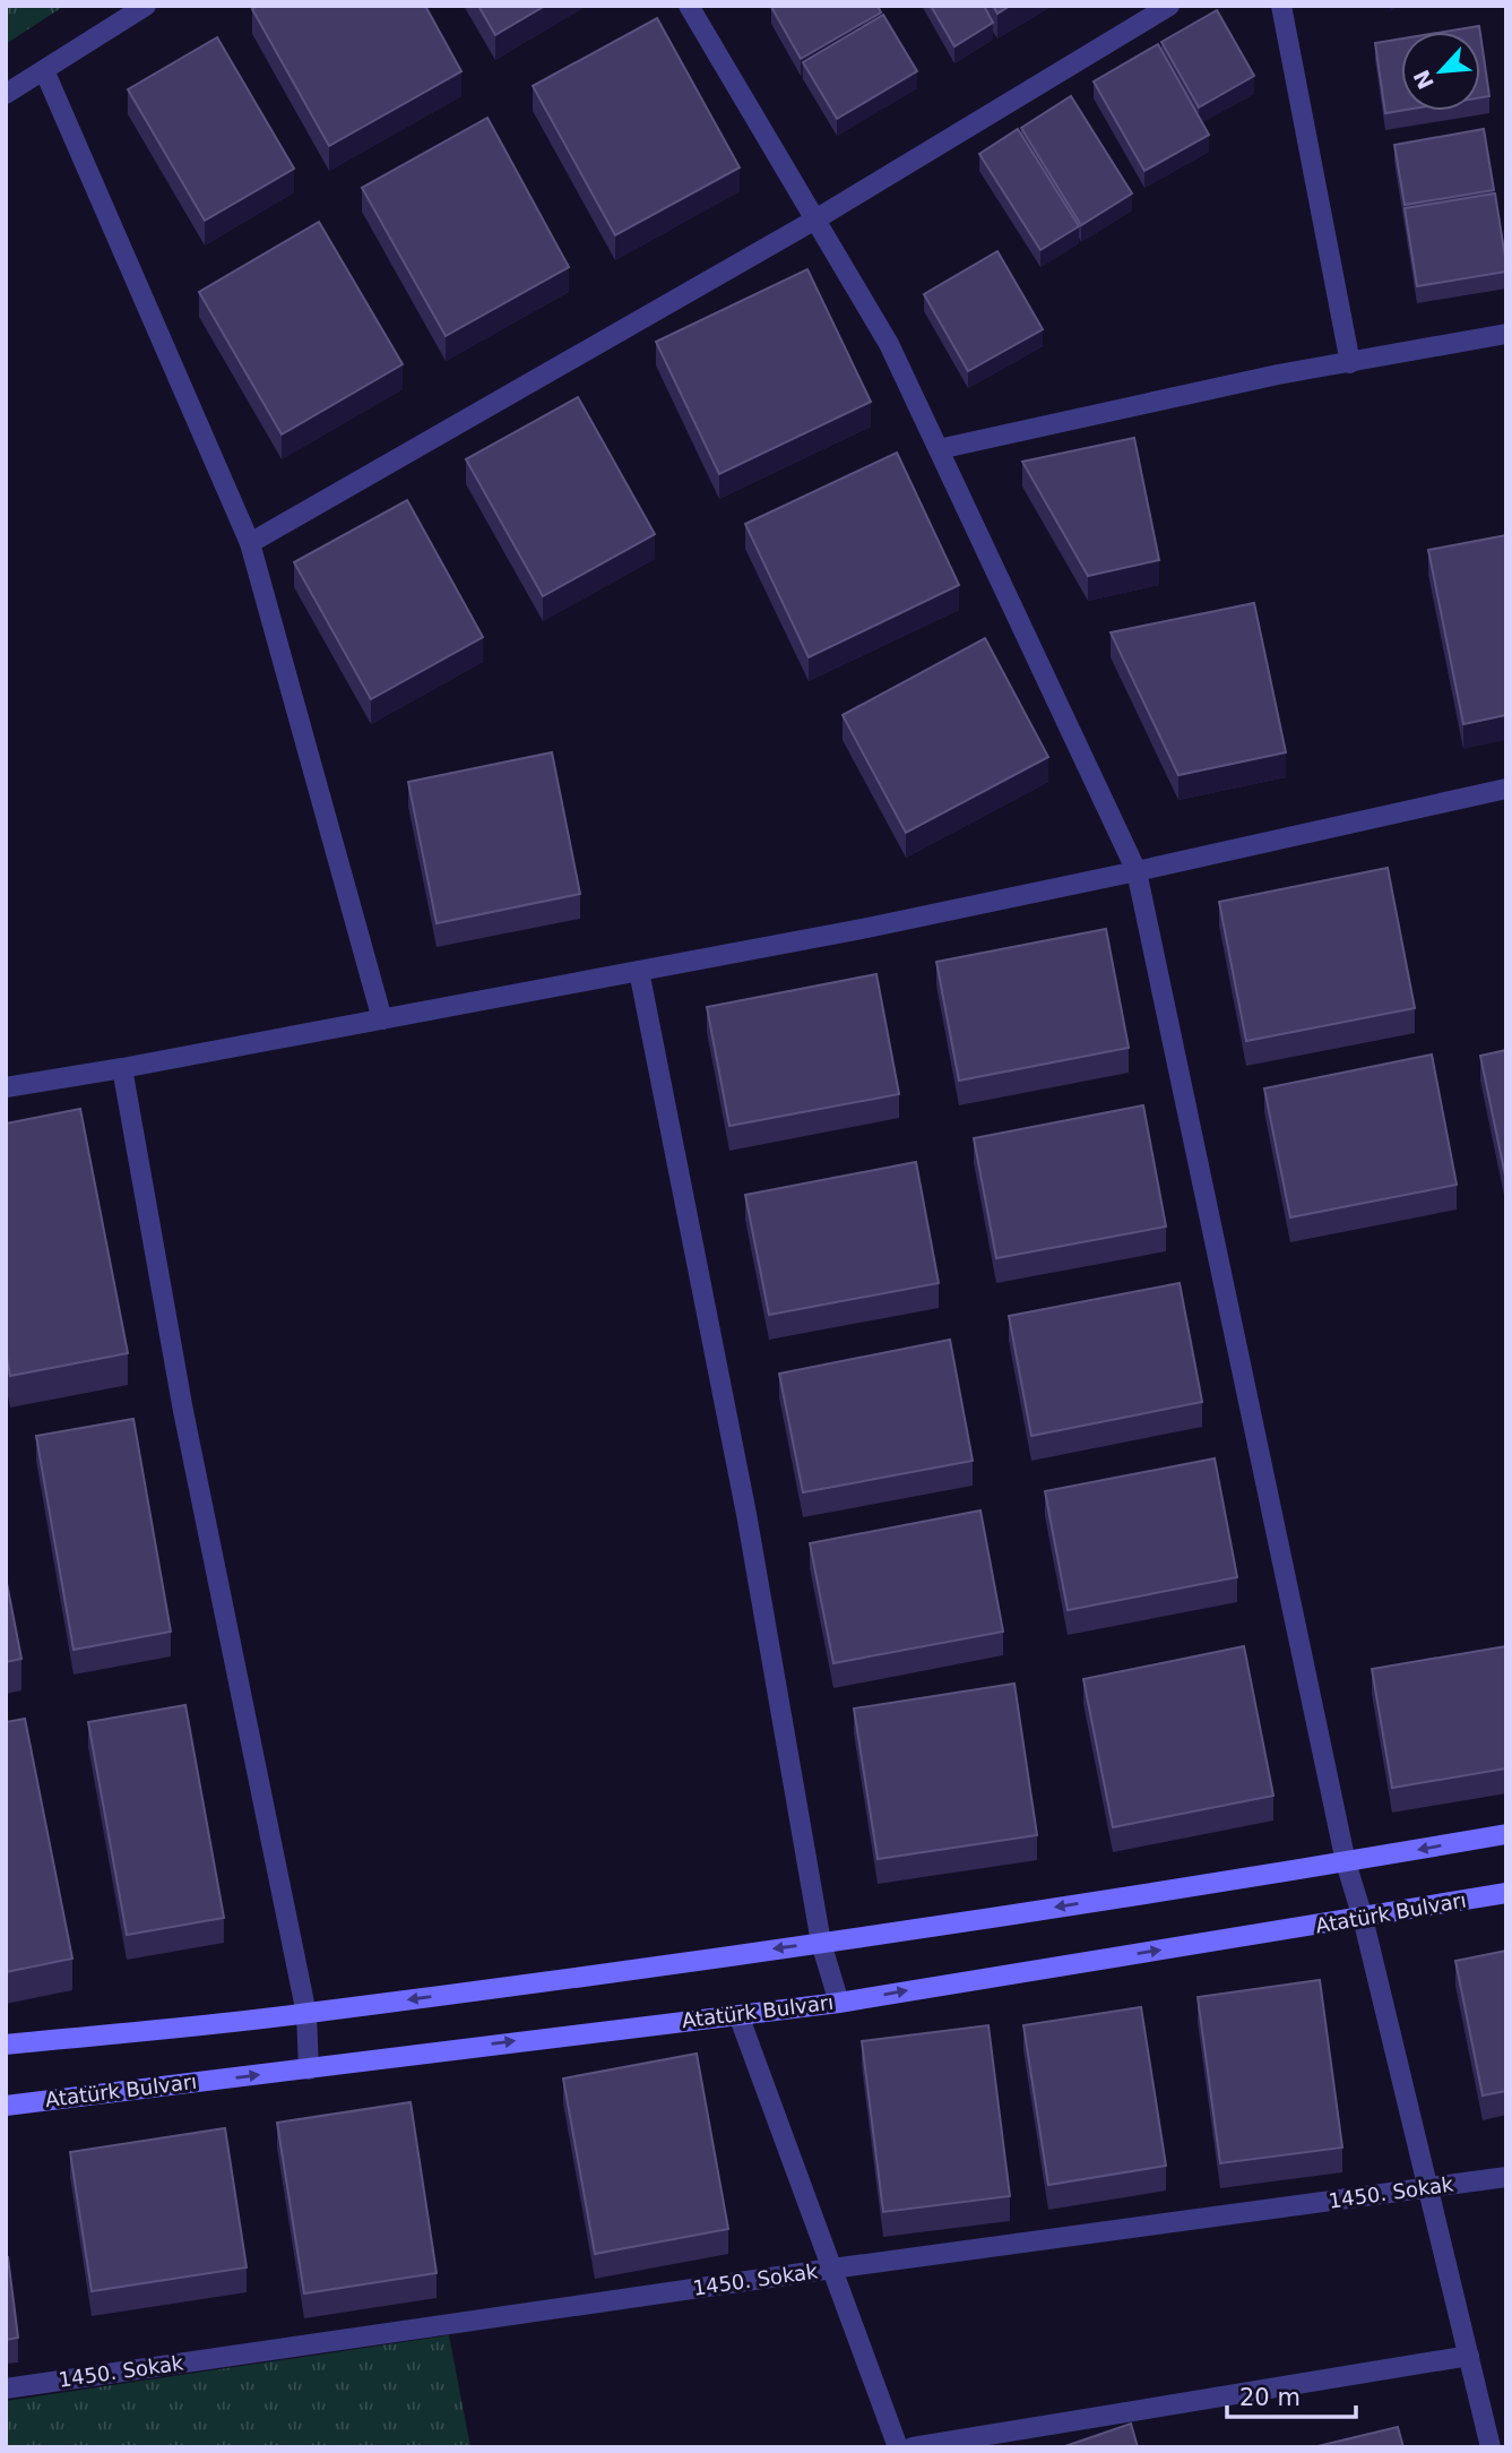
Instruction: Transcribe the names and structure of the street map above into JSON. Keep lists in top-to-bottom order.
{
  "streets": {
    "main road": ["Atatürk Bulvarı"],
    "street": ["1450. Sokak"]
  },
  "scale_bar": "20 m",
  "north": "bottom left"
}
